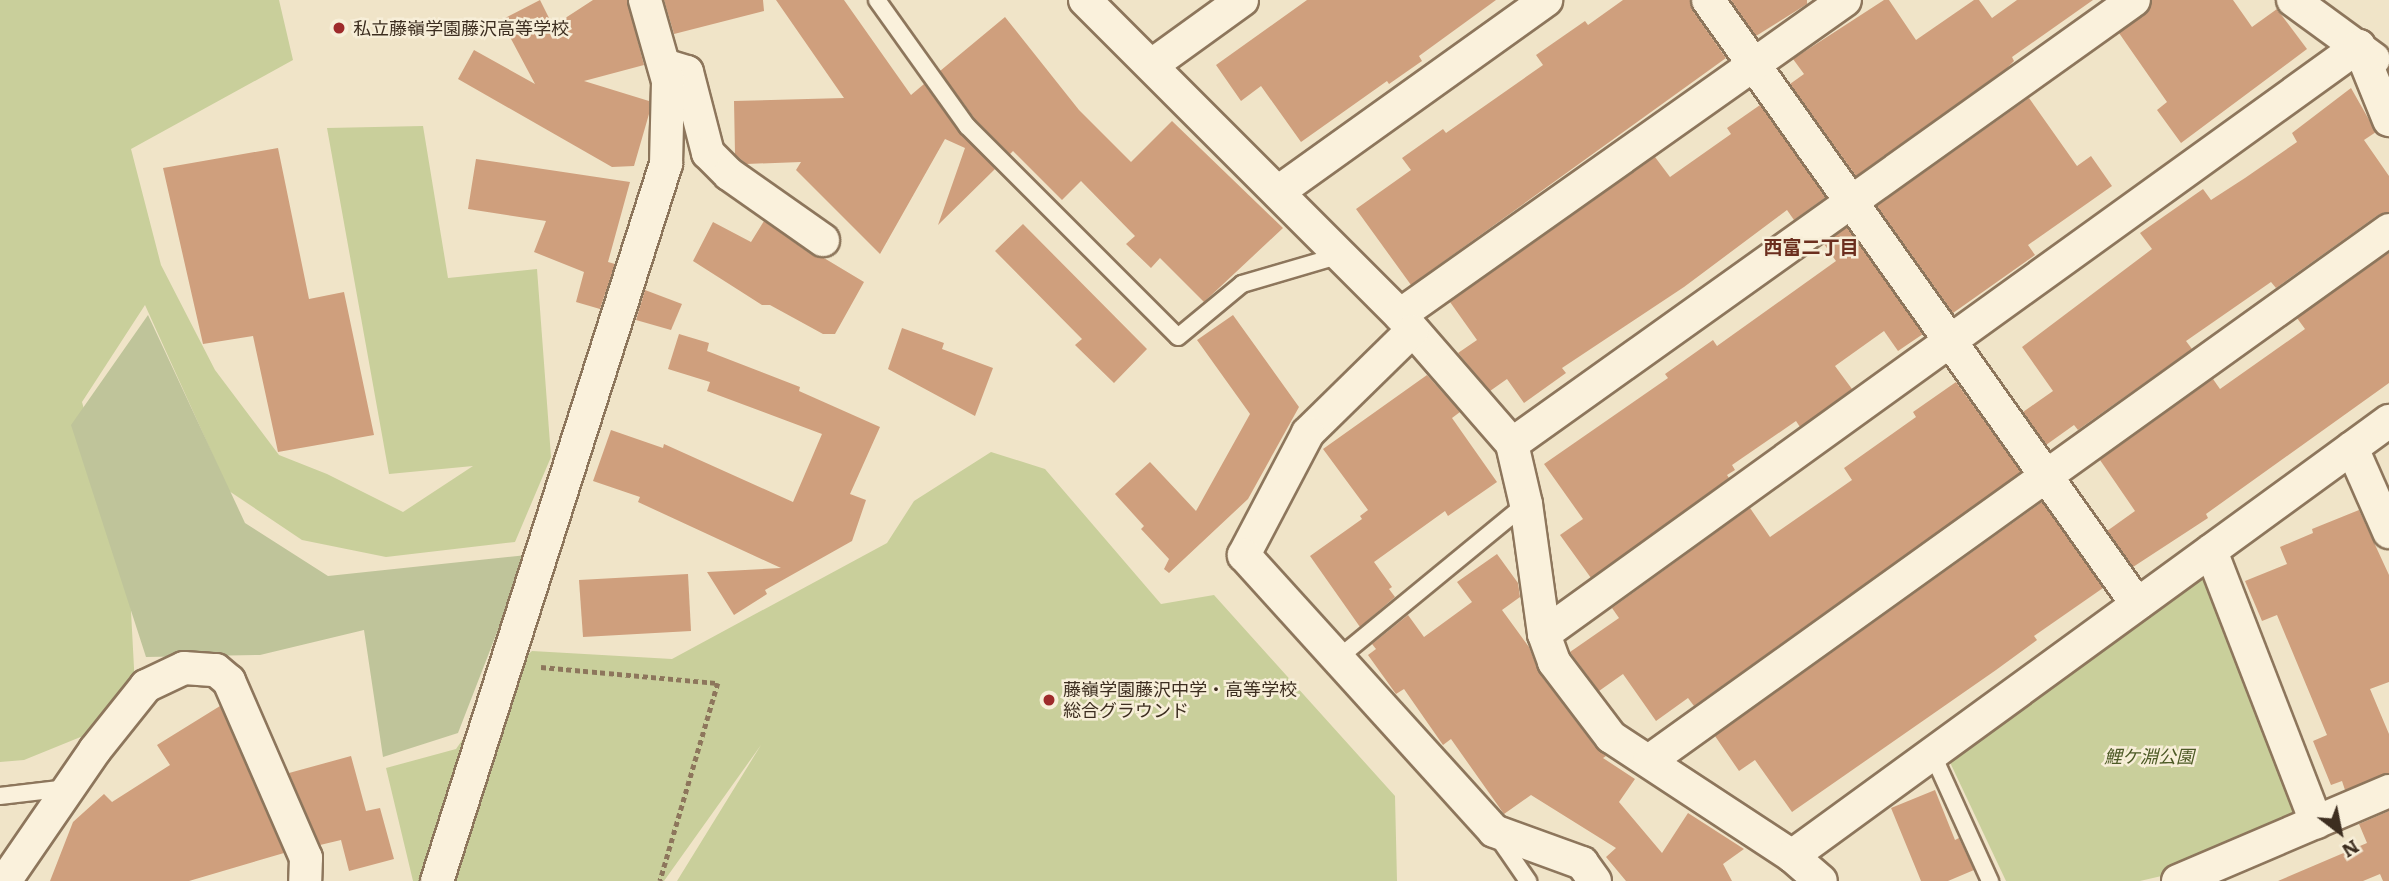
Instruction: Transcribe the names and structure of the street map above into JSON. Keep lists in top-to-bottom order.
{
  "districts": ["西富二丁目"],
  "parks": ["鯉ケ淵公園"],
  "places": ["私立藤嶺学園藤沢高等学校", "藤嶺学園藤沢中学・高等学校 総合グラウンド"],
  "north": "bottom right"
}
